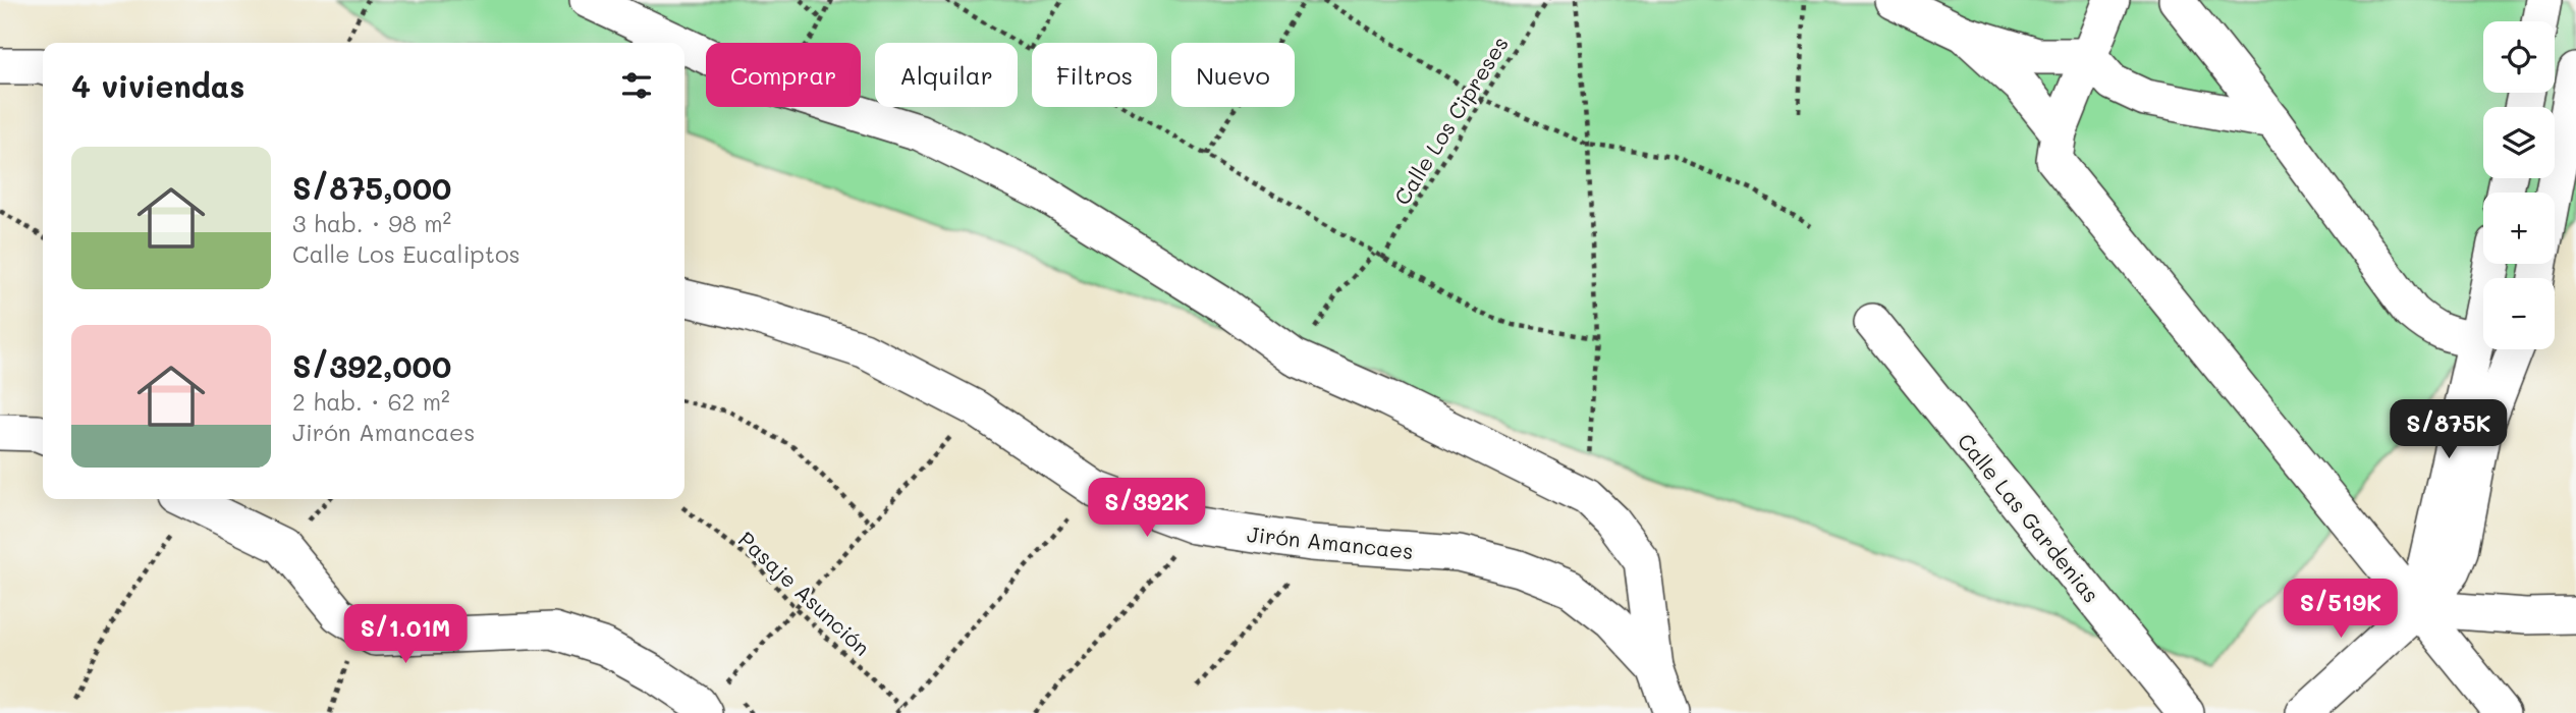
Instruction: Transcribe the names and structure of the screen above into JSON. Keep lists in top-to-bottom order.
{
  "streets": {
    "street": ["Calle Las Gardenias", "Jirón Amancaes"],
    "path": ["Calle Los Cipreses", "Pasaje Asunción"]
  },
  "page": {
    "map_buttons": ["+", "−"],
    "chip": [
      "Comprar",
      "Alquilar",
      "Filtros",
      "Nuevo"
    ],
    "heading": "4 viviendas",
    "list": [
      {
        "name": "S/875,000",
        "note": "3 hab. · 98 m² · Calle Los Eucaliptos"
      },
      {
        "name": "S/392,000",
        "note": "2 hab. · 62 m² · Jirón Amancaes"
      }
    ],
    "price": [
      "S/875K",
      "S/392K",
      "S/519K",
      "S/1.01M"
    ]
  }
}
